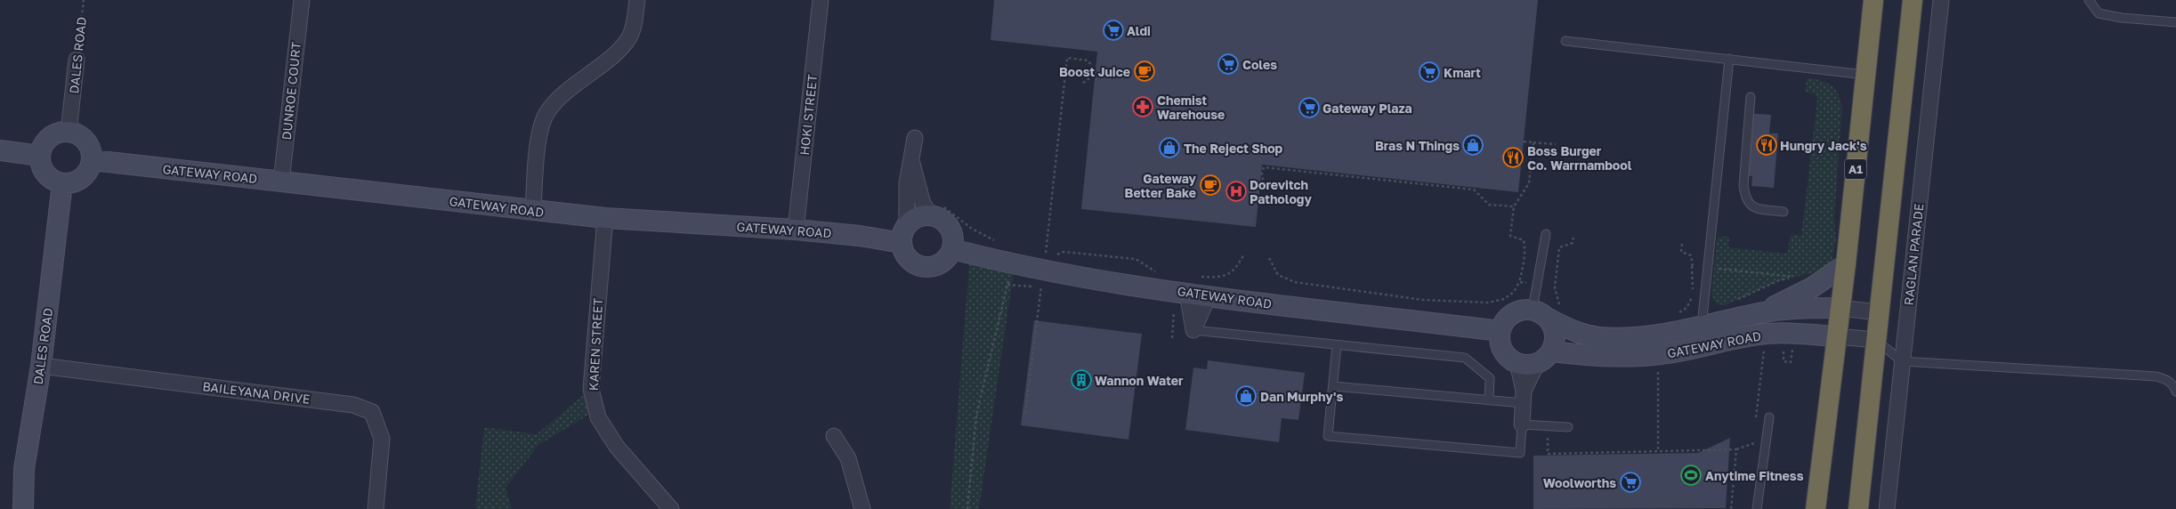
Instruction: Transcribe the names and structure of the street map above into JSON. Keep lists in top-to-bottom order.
{
  "streets": {
    "highway": ["A1"],
    "street": [
      "DALES ROAD",
      "DUNROE COURT",
      "HOKI STREET",
      "GATEWAY ROAD",
      "RAGLAN PARADE",
      "KAREN STREET",
      "BAILEYANA DRIVE"
    ]
  },
  "crossings": [
    ["DALES ROAD", "GATEWAY ROAD"],
    ["DALES ROAD", "BAILEYANA DRIVE"],
    ["DUNROE COURT", "GATEWAY ROAD"],
    ["HOKI STREET", "GATEWAY ROAD"],
    ["A1", "GATEWAY ROAD"],
    ["GATEWAY ROAD", "KAREN STREET"]
  ],
  "places": {
    "supermarket": [
      "Aldi",
      "Coles",
      "Kmart",
      "Gateway Plaza",
      "Woolworths"
    ],
    "cafe": ["Boost Juice", "Gateway Better Bake"],
    "pharmacy": ["Chemist Warehouse"],
    "shop": ["Bras N Things", "The Reject Shop", "Dan Murphy's"],
    "restaurant": ["Hungry Jack's", "Boss Burger Co. Warrnambool"],
    "hospital": ["Dorevitch Pathology"],
    "building": ["Wannon Water"],
    "sports": ["Anytime Fitness"]
  }
}
